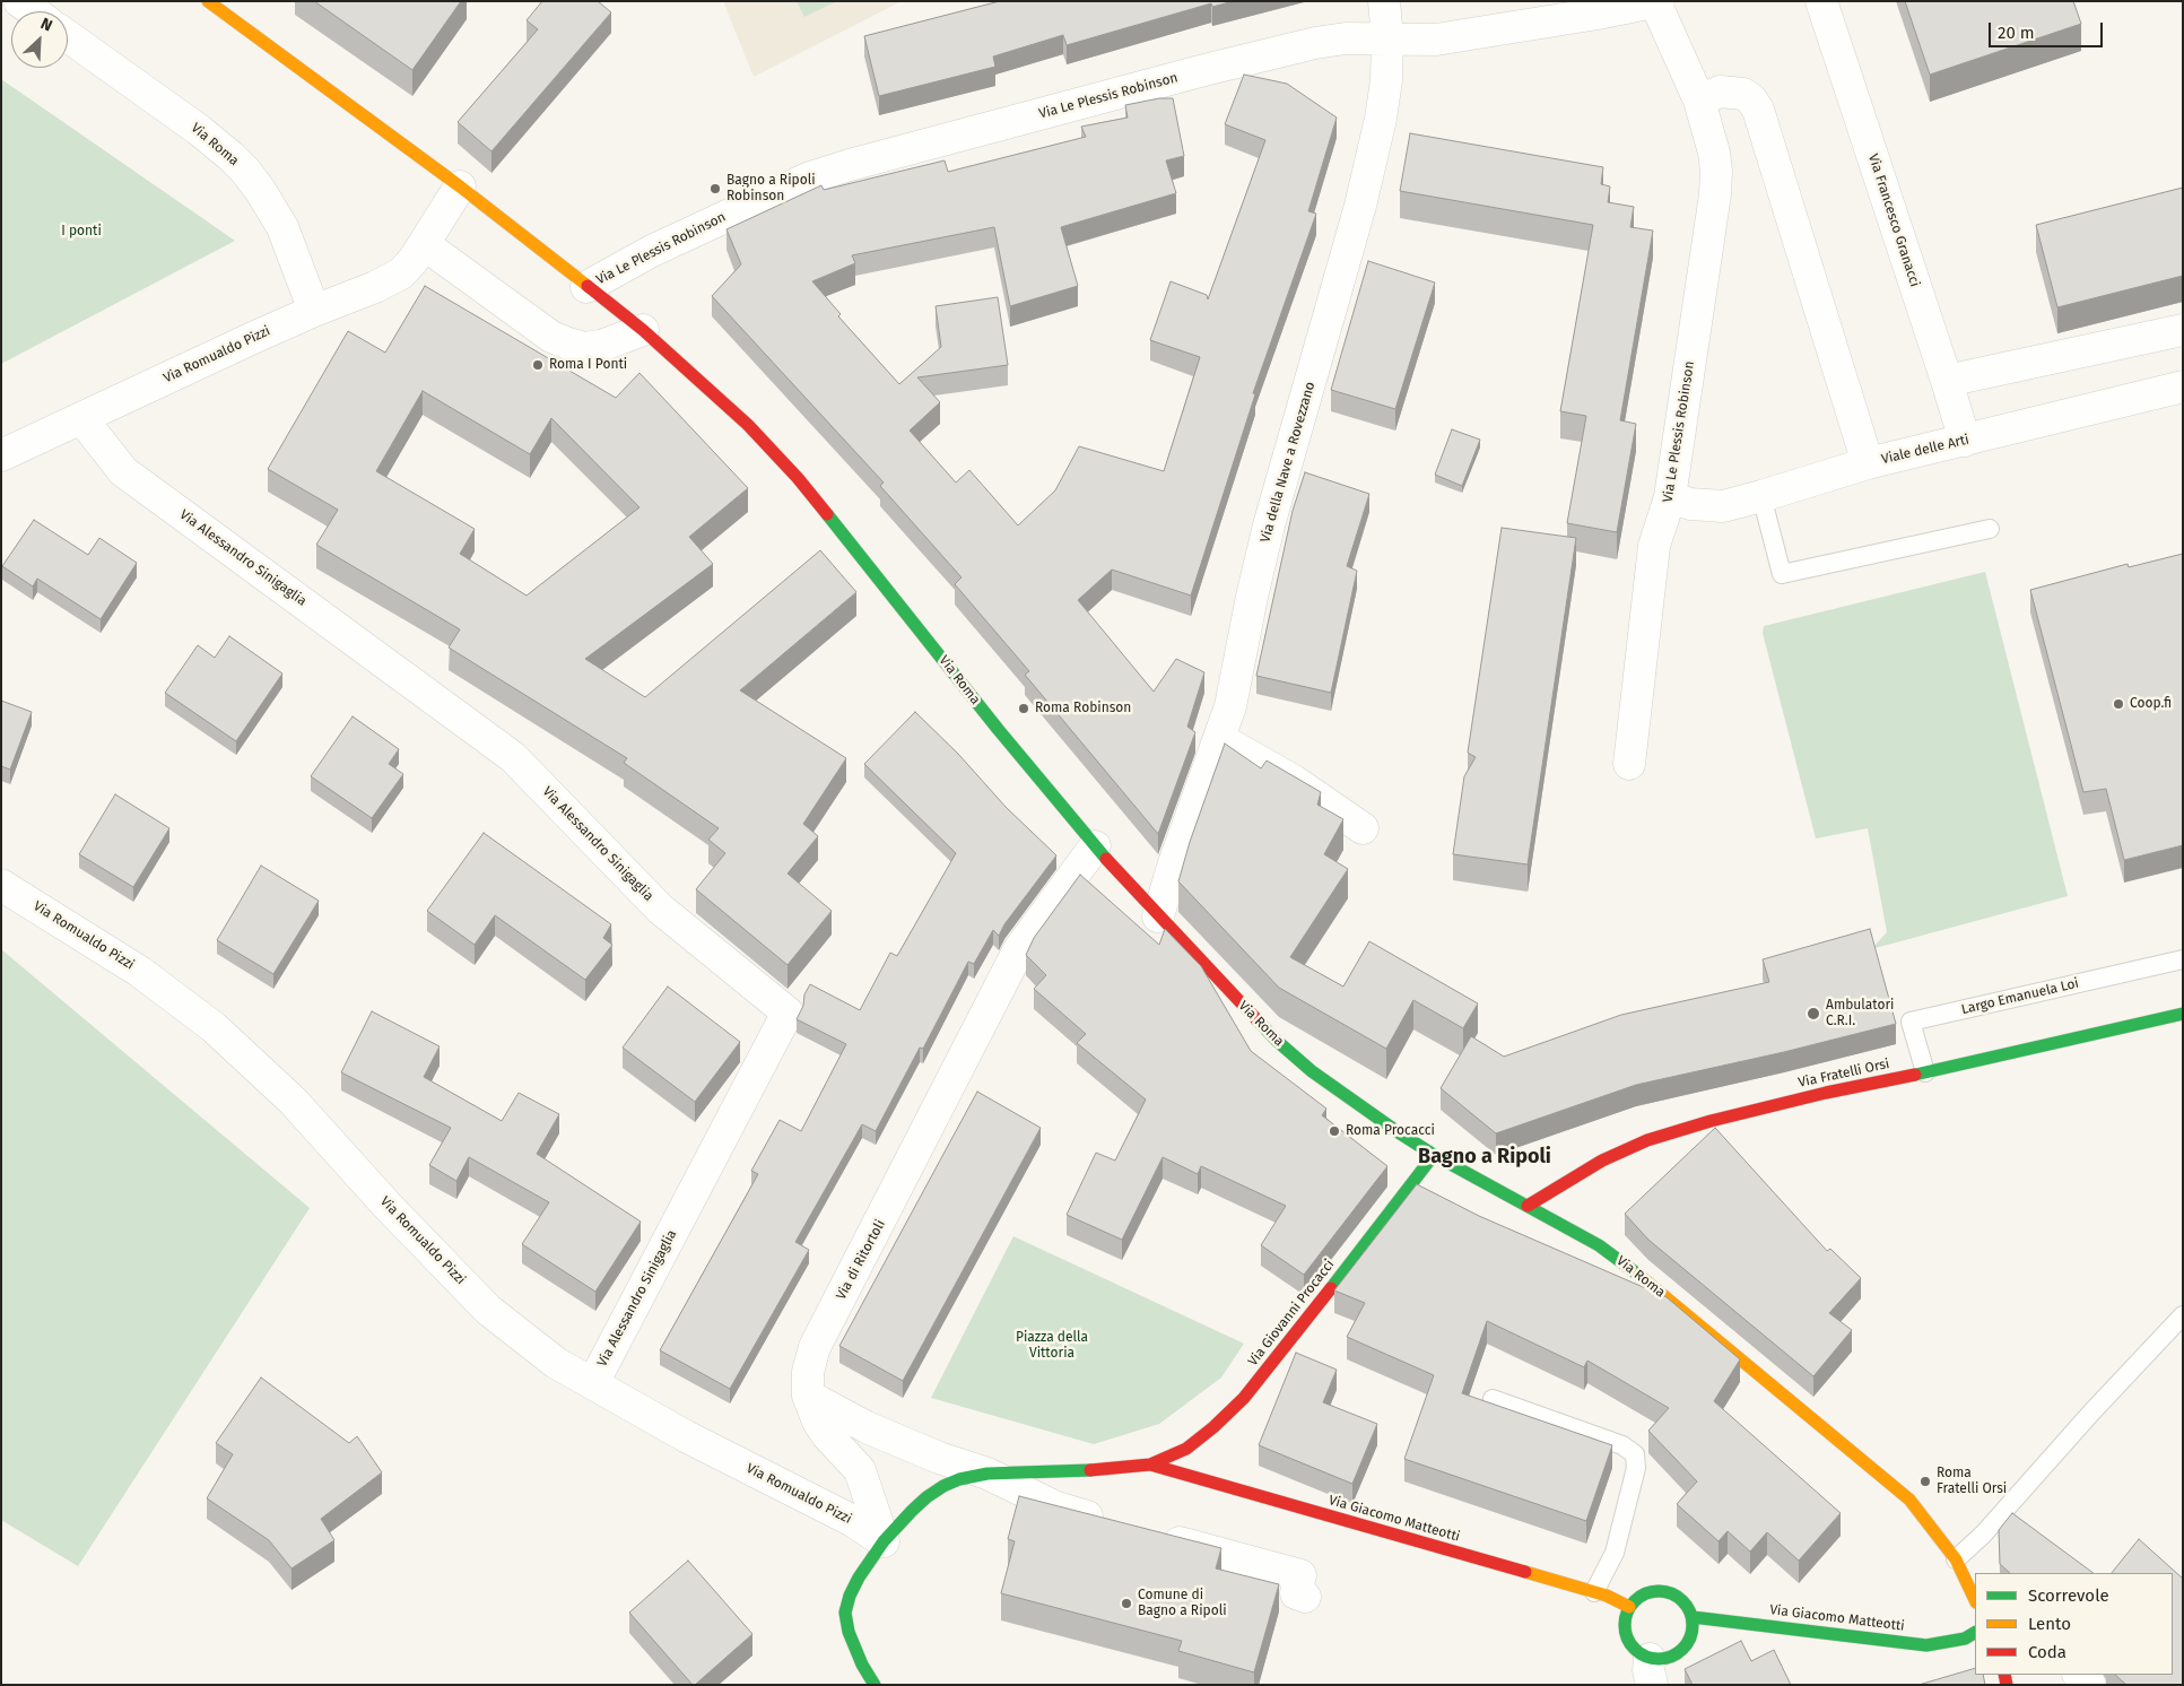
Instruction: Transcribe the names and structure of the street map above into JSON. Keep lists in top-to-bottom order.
{
  "streets": {
    "street": [
      "Via Le Plessis Robinson",
      "Via Roma",
      "Via Francesco Granacci",
      "Via Romualdo Pizzi",
      "Viale delle Arti",
      "Via della Nave a Rovezzano",
      "Via Alessandro Sinigaglia",
      "Via Fratelli Orsi",
      "Via di Ritortoli",
      "Via Giovanni Procacci",
      "Via Giacomo Matteotti"
    ],
    "lane": ["Largo Emanuela Loi"]
  },
  "crossings": [
    ["Via Le Plessis Robinson", "Via Roma"],
    ["Via Le Plessis Robinson", "Viale delle Arti"],
    ["Via Le Plessis Robinson", "Via della Nave a Rovezzano"],
    ["Via Roma", "Via Romualdo Pizzi"],
    ["Via Roma", "Via della Nave a Rovezzano"],
    ["Via Roma", "Via Fratelli Orsi"],
    ["Via Roma", "Via di Ritortoli"],
    ["Via Roma", "Via Giovanni Procacci"],
    ["Via Francesco Granacci", "Viale delle Arti"],
    ["Via Romualdo Pizzi", "Via Alessandro Sinigaglia"],
    ["Via Romualdo Pizzi", "Via di Ritortoli"],
    ["Largo Emanuela Loi", "Via Fratelli Orsi"],
    ["Via Giovanni Procacci", "Via Giacomo Matteotti"]
  ],
  "districts": ["Bagno a Ripoli"],
  "parks": ["I ponti", "Piazza della Vittoria"],
  "places": [
    "Bagno a Ripoli Robinson",
    "Roma I Ponti",
    "Coop.fi",
    "Roma Robinson",
    "Ambulatori C.R.I.",
    "Roma Procacci",
    "Roma Fratelli Orsi",
    "Comune di Bagno a Ripoli"
  ],
  "legend": ["Scorrevole", "Lento", "Coda"],
  "scale_bar": "20 m",
  "north": "top right"
}
